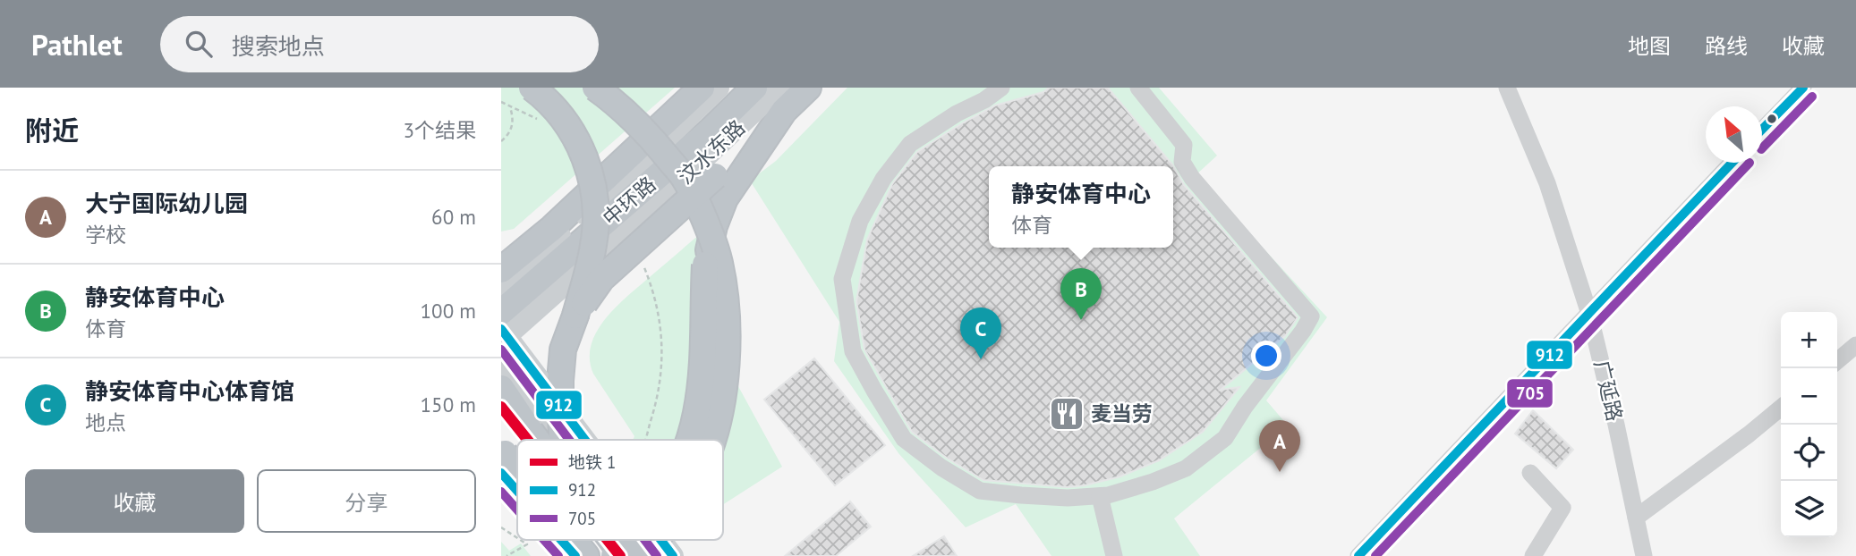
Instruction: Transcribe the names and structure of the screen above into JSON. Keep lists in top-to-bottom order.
{
  "streets": {
    "highway": ["中环路"],
    "main road": ["汶水东路"],
    "street": ["广延路"]
  },
  "crossings": [
    ["汶水东路", "中环路"]
  ],
  "places": {
    "restaurant": ["麦当劳"]
  },
  "lines": ["transit line 912", "transit line 705", "metro line 1"],
  "legend": ["地铁 1", "912", "705"],
  "north": "top left",
  "page": {
    "header": "Pathlet",
    "search": "搜索地点",
    "nav": ["地图", "路线", "收藏"],
    "heading": ["附近", "3个结果"],
    "popup": ["静安体育中心", "体育"],
    "list": [
      {
        "mark": "A",
        "name": "大宁国际幼儿园",
        "note": "学校",
        "value": "60 m"
      },
      {
        "mark": "B",
        "name": "静安体育中心",
        "note": "体育",
        "value": "100 m"
      },
      {
        "mark": "C",
        "name": "静安体育中心体育馆",
        "note": "地点",
        "value": "150 m"
      }
    ],
    "pins": ["B", "C", "A"],
    "map_buttons": ["+", "−"],
    "buttons": ["收藏", "分享"]
  }
}
